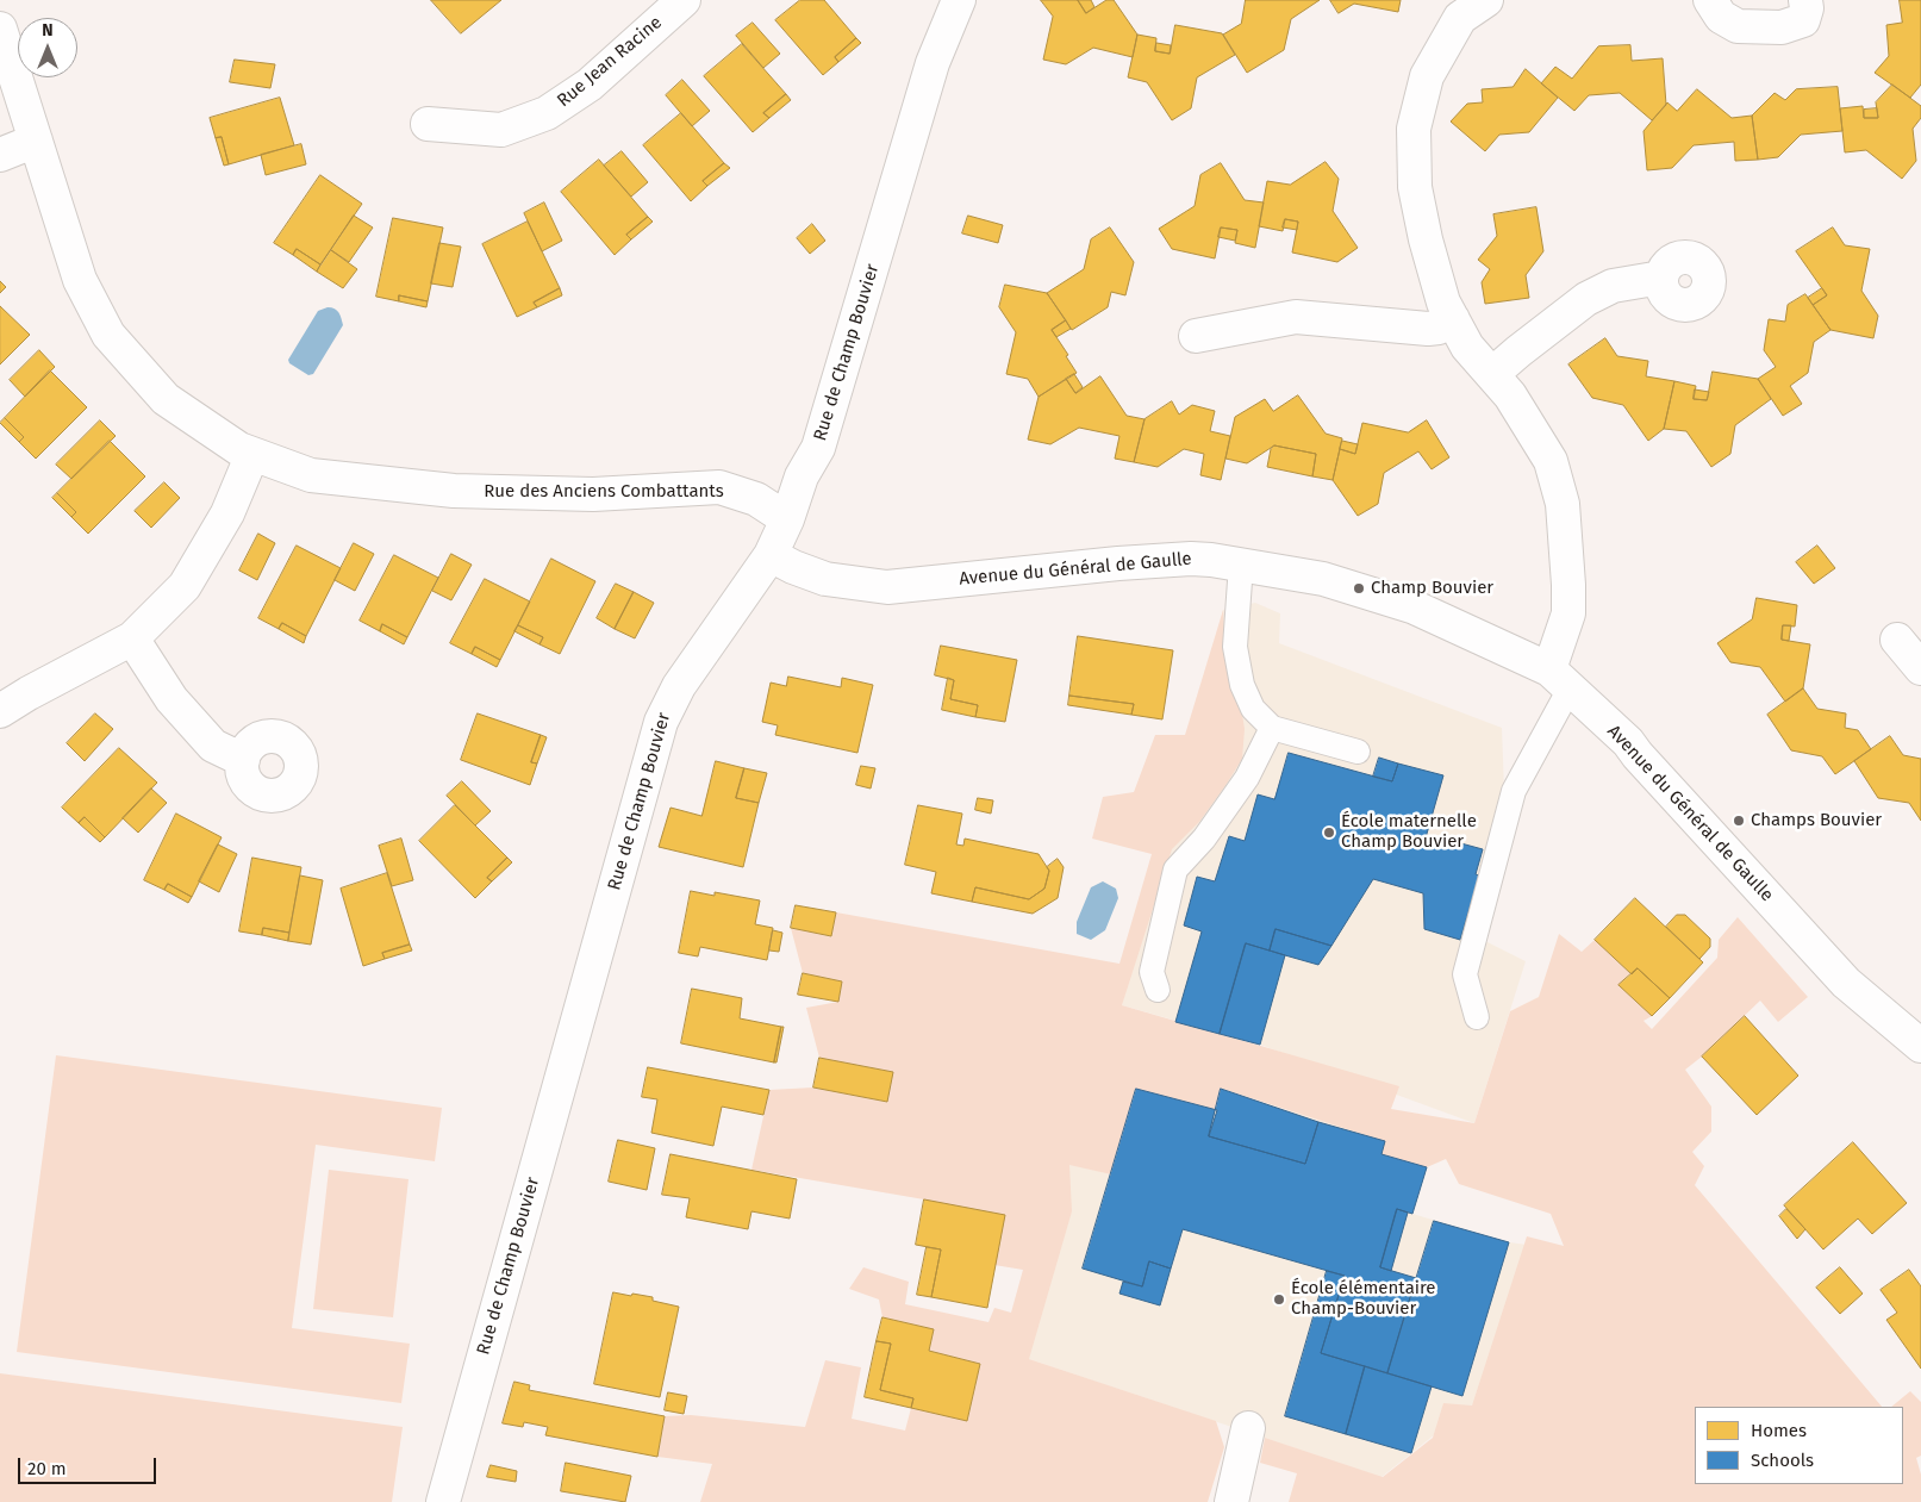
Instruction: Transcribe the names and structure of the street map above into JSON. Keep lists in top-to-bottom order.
{
  "streets": {
    "street": [
      "Rue Jean Racine",
      "Rue de Champ Bouvier",
      "Rue des Anciens Combattants",
      "Avenue du Général de Gaulle"
    ]
  },
  "crossings": [
    ["Rue de Champ Bouvier", "Rue des Anciens Combattants"],
    ["Rue de Champ Bouvier", "Avenue du Général de Gaulle"]
  ],
  "places": [
    "Champ Bouvier",
    "Champs Bouvier",
    "École maternelle Champ Bouvier",
    "École élémentaire Champ-Bouvier"
  ],
  "legend": ["Homes", "Schools"],
  "scale_bar": "20 m",
  "north": "top"
}
